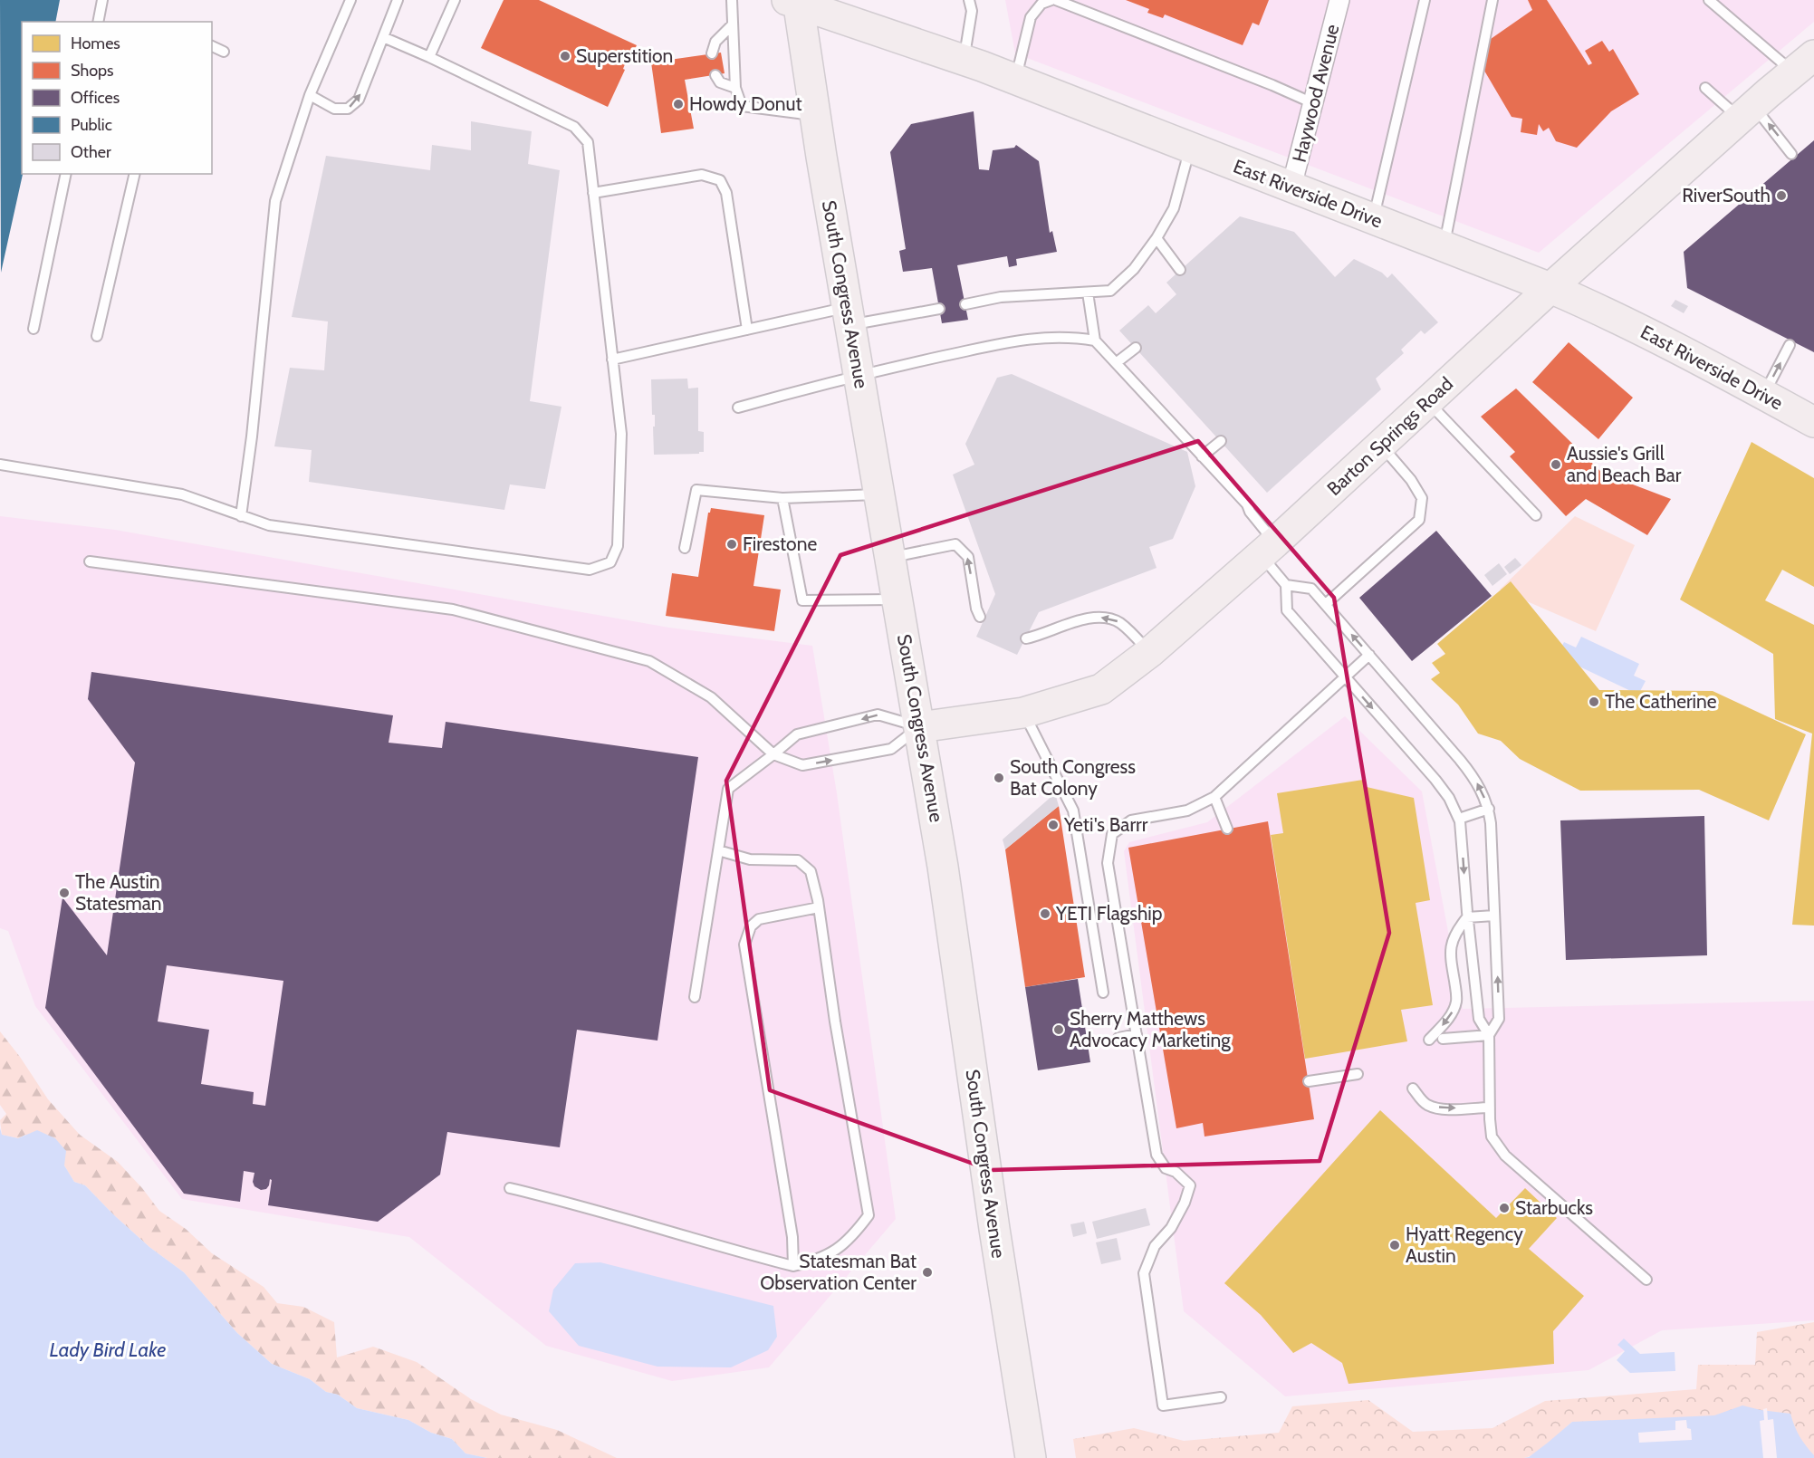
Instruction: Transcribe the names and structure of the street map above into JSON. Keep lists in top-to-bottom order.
{
  "streets": {
    "main road": ["East Riverside Drive", "South Congress Avenue", "Barton Springs Road"],
    "street": ["Haywood Avenue"]
  },
  "crossings": [
    ["Haywood Avenue", "East Riverside Drive"],
    ["East Riverside Drive", "South Congress Avenue"],
    ["East Riverside Drive", "Barton Springs Road"],
    ["South Congress Avenue", "Barton Springs Road"]
  ],
  "water": ["Lady Bird Lake"],
  "places": [
    "Superstition",
    "Howdy Donut",
    "RiverSouth",
    "Aussie's Grill and Beach Bar",
    "Firestone",
    "The Catherine",
    "South Congress Bat Colony",
    "Yeti's Barrr",
    "The Austin Statesman",
    "YETI Flagship",
    "Sherry Matthews Advocacy Marketing",
    "Starbucks",
    "Hyatt Regency Austin",
    "Statesman Bat Observation Center"
  ],
  "legend": [
    "Homes",
    "Shops",
    "Offices",
    "Public",
    "Other"
  ]
}
